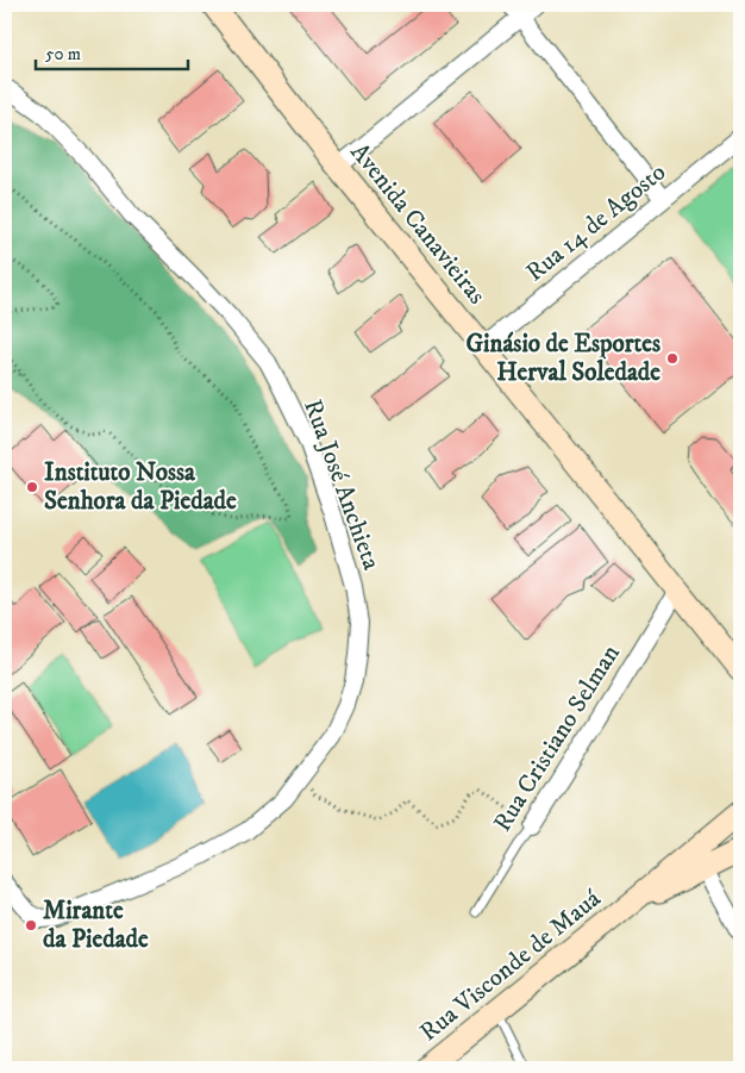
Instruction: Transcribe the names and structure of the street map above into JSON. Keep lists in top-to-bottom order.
{
  "streets": {
    "main road": ["Avenida Canavieiras", "Rua Visconde de Mauá"],
    "street": ["Rua 14 de Agosto", "Rua José Anchieta", "Rua Cristiano Selman"]
  },
  "crossings": [
    ["Rua 14 de Agosto", "Avenida Canavieiras"],
    ["Avenida Canavieiras", "Rua Cristiano Selman"]
  ],
  "places": ["Ginásio de Esportes Herval Soledade", "Instituto Nossa Senhora da Piedade", "Mirante da Piedade"],
  "scale_bar": "50 m"
}
